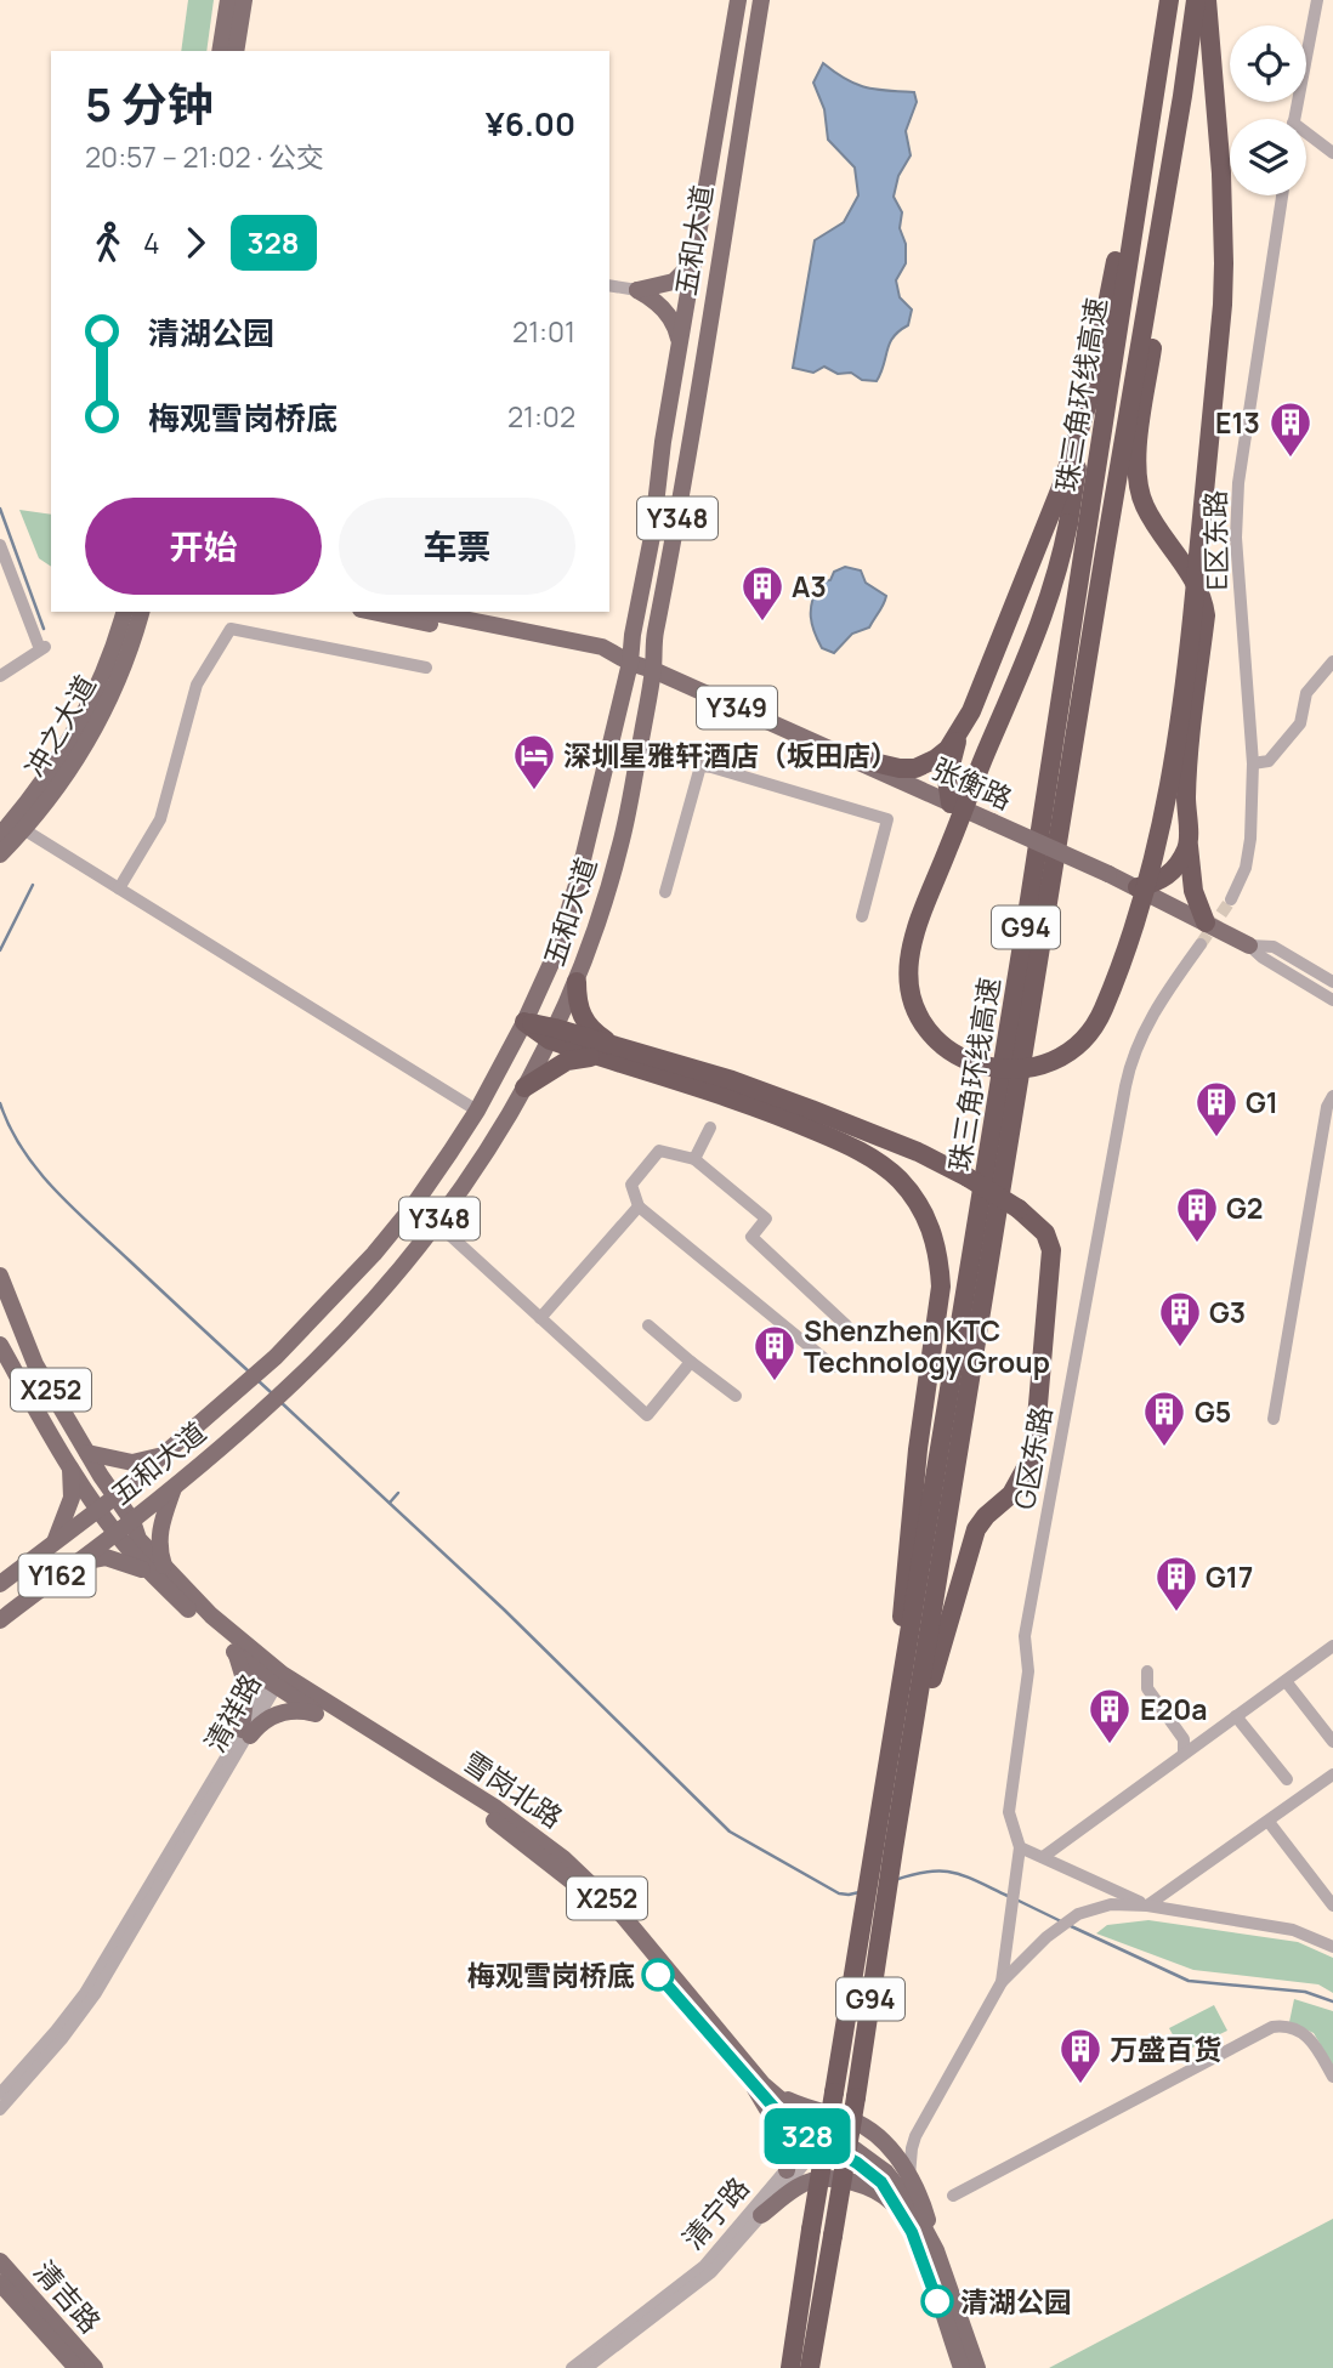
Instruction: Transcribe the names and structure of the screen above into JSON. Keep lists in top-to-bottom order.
{
  "streets": {
    "highway": ["珠三角环线高速", "G94"],
    "main road": [
      "五和大道",
      "Y348",
      "Y349",
      "冲之大道",
      "张衡路",
      "X252",
      "Y162",
      "雪岗北路",
      "清吉路"
    ],
    "street": [
      "E区东路",
      "G区东路",
      "清祥路",
      "清宁路"
    ]
  },
  "crossings": [
    ["五和大道", "张衡路"],
    ["五和大道", "雪岗北路"],
    ["珠三角环线高速", "G94"],
    ["清祥路", "雪岗北路"],
    ["雪岗北路", "清宁路"]
  ],
  "places": {
    "building": [
      "E13",
      "A3",
      "G1",
      "G2",
      "G3",
      "Shenzhen KTC Technology Group",
      "G5",
      "G17",
      "E20a",
      "万盛百货"
    ],
    "hotel": ["深圳星雅轩酒店（坂田店）"],
    "other": ["梅观雪岗桥底", "清湖公园"]
  },
  "lines": ["bus line 328"],
  "page": {
    "on_map": "328",
    "heading": ["5 分钟", "20:57 – 21:02 · 公交", "¥6.00"],
    "legs": ["4", "328"],
    "list": [
      {
        "name": "清湖公园",
        "value": "21:01"
      },
      {
        "name": "梅观雪岗桥底",
        "value": "21:02"
      }
    ],
    "buttons": ["开始", "车票"]
  }
}
